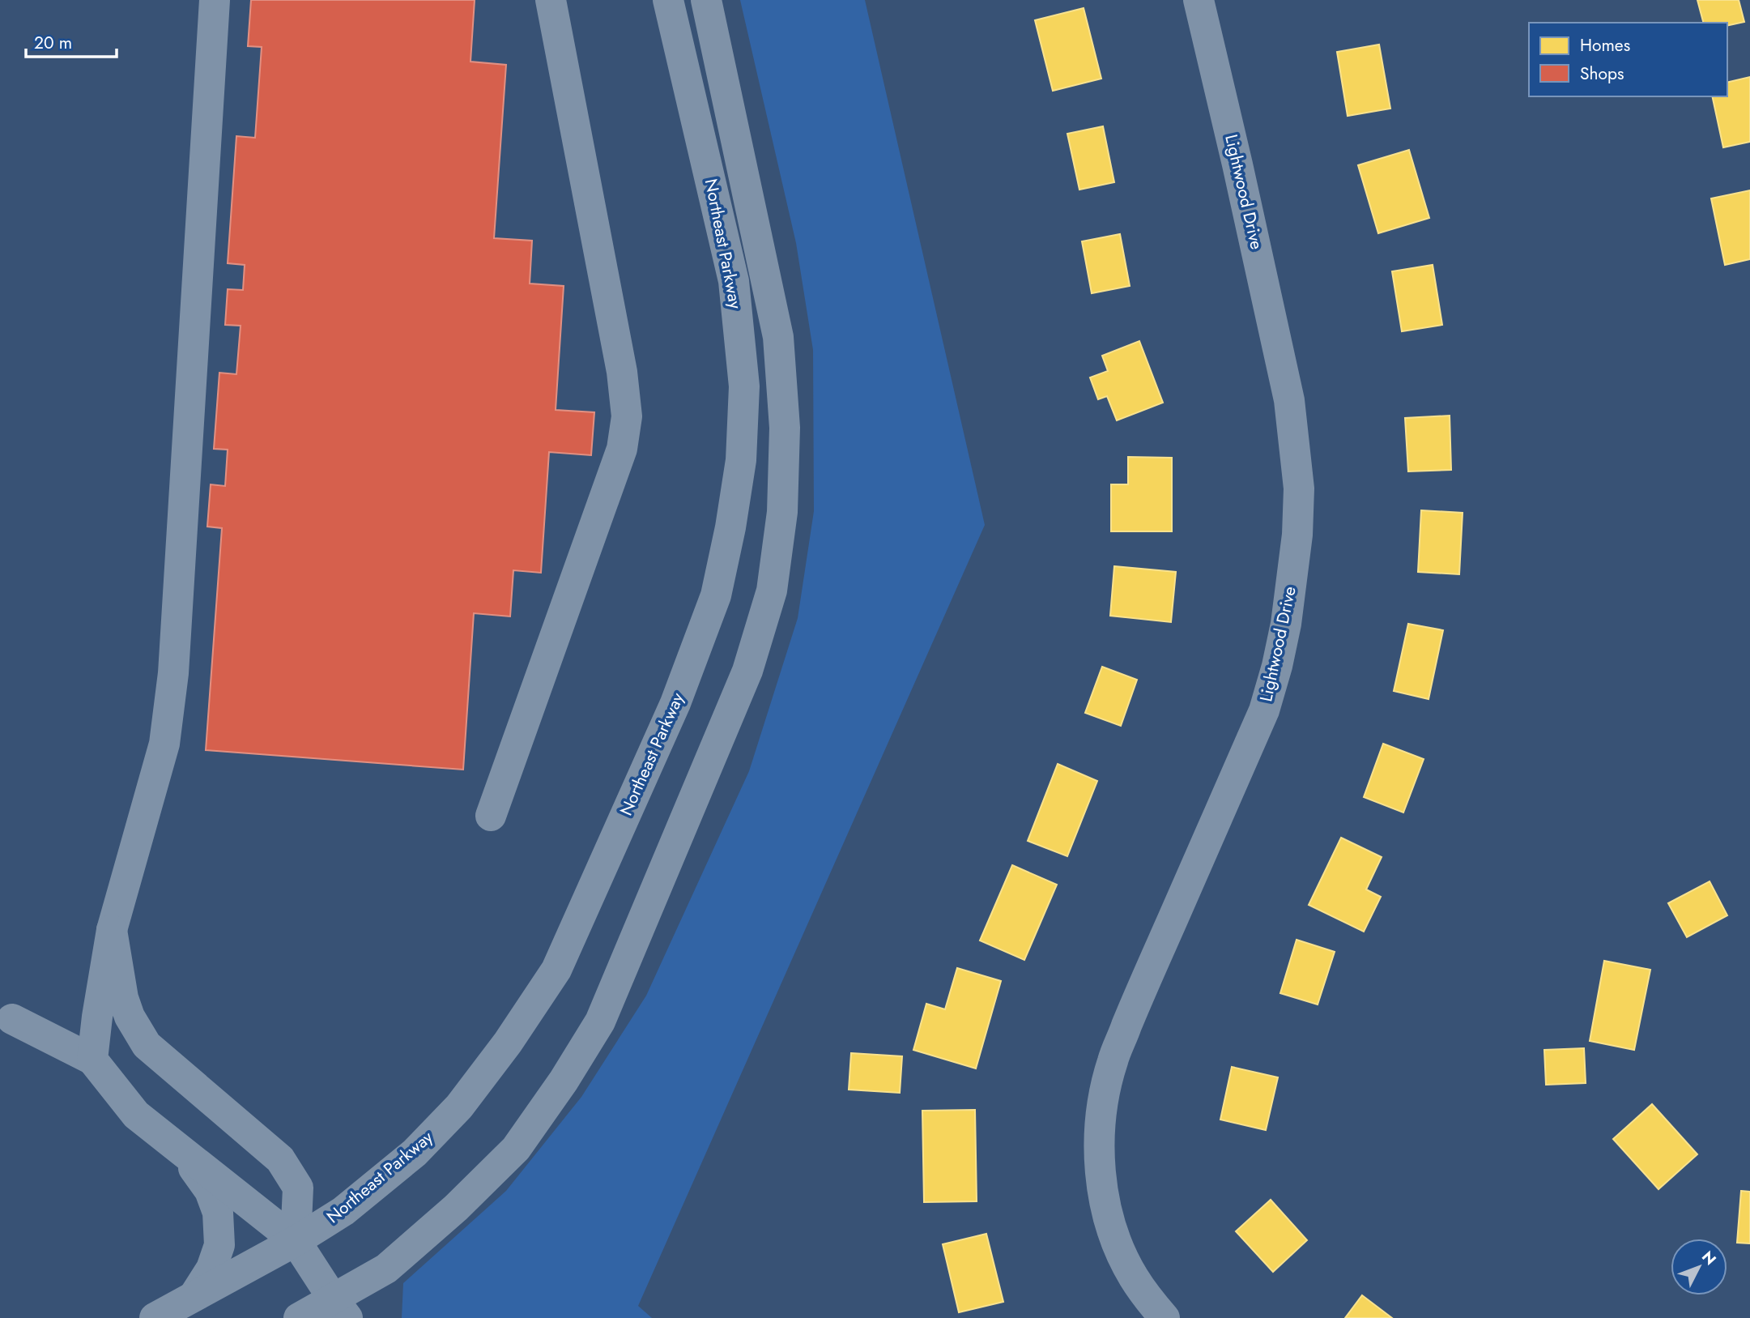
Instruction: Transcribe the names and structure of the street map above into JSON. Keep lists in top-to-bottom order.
{
  "streets": {
    "street": ["Lightwood Drive", "Northeast Parkway"]
  },
  "legend": ["Homes", "Shops"],
  "scale_bar": "20 m",
  "north": "top right"
}
